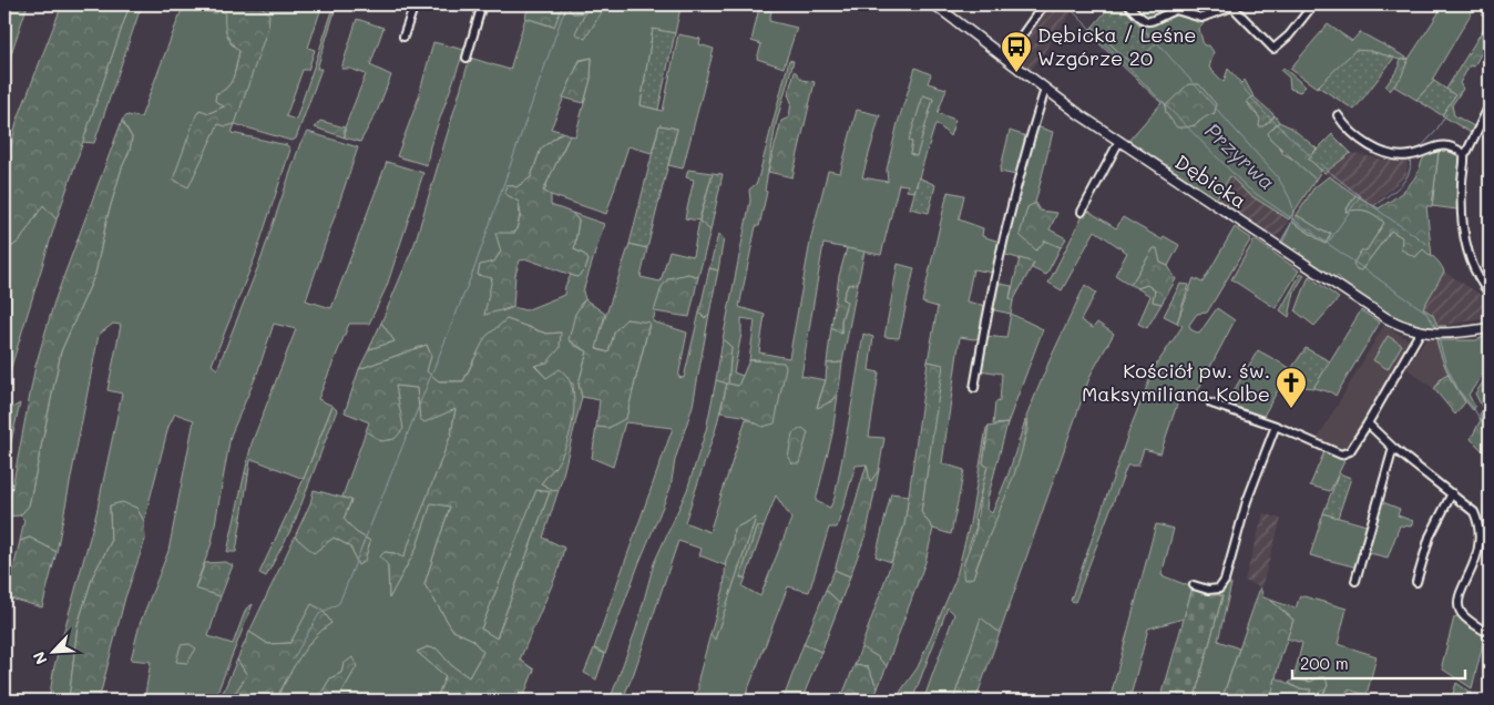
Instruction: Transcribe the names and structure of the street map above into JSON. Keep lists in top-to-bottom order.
{
  "streets": {
    "street": ["Dębicka"]
  },
  "water": ["Przyrwa"],
  "places": {
    "bus stop": ["Dębicka / Leśne Wzgórze 20"],
    "church": ["Kościół pw. św. Maksymiliana Kolbe"]
  },
  "scale_bar": "200 m",
  "north": "bottom left"
}
